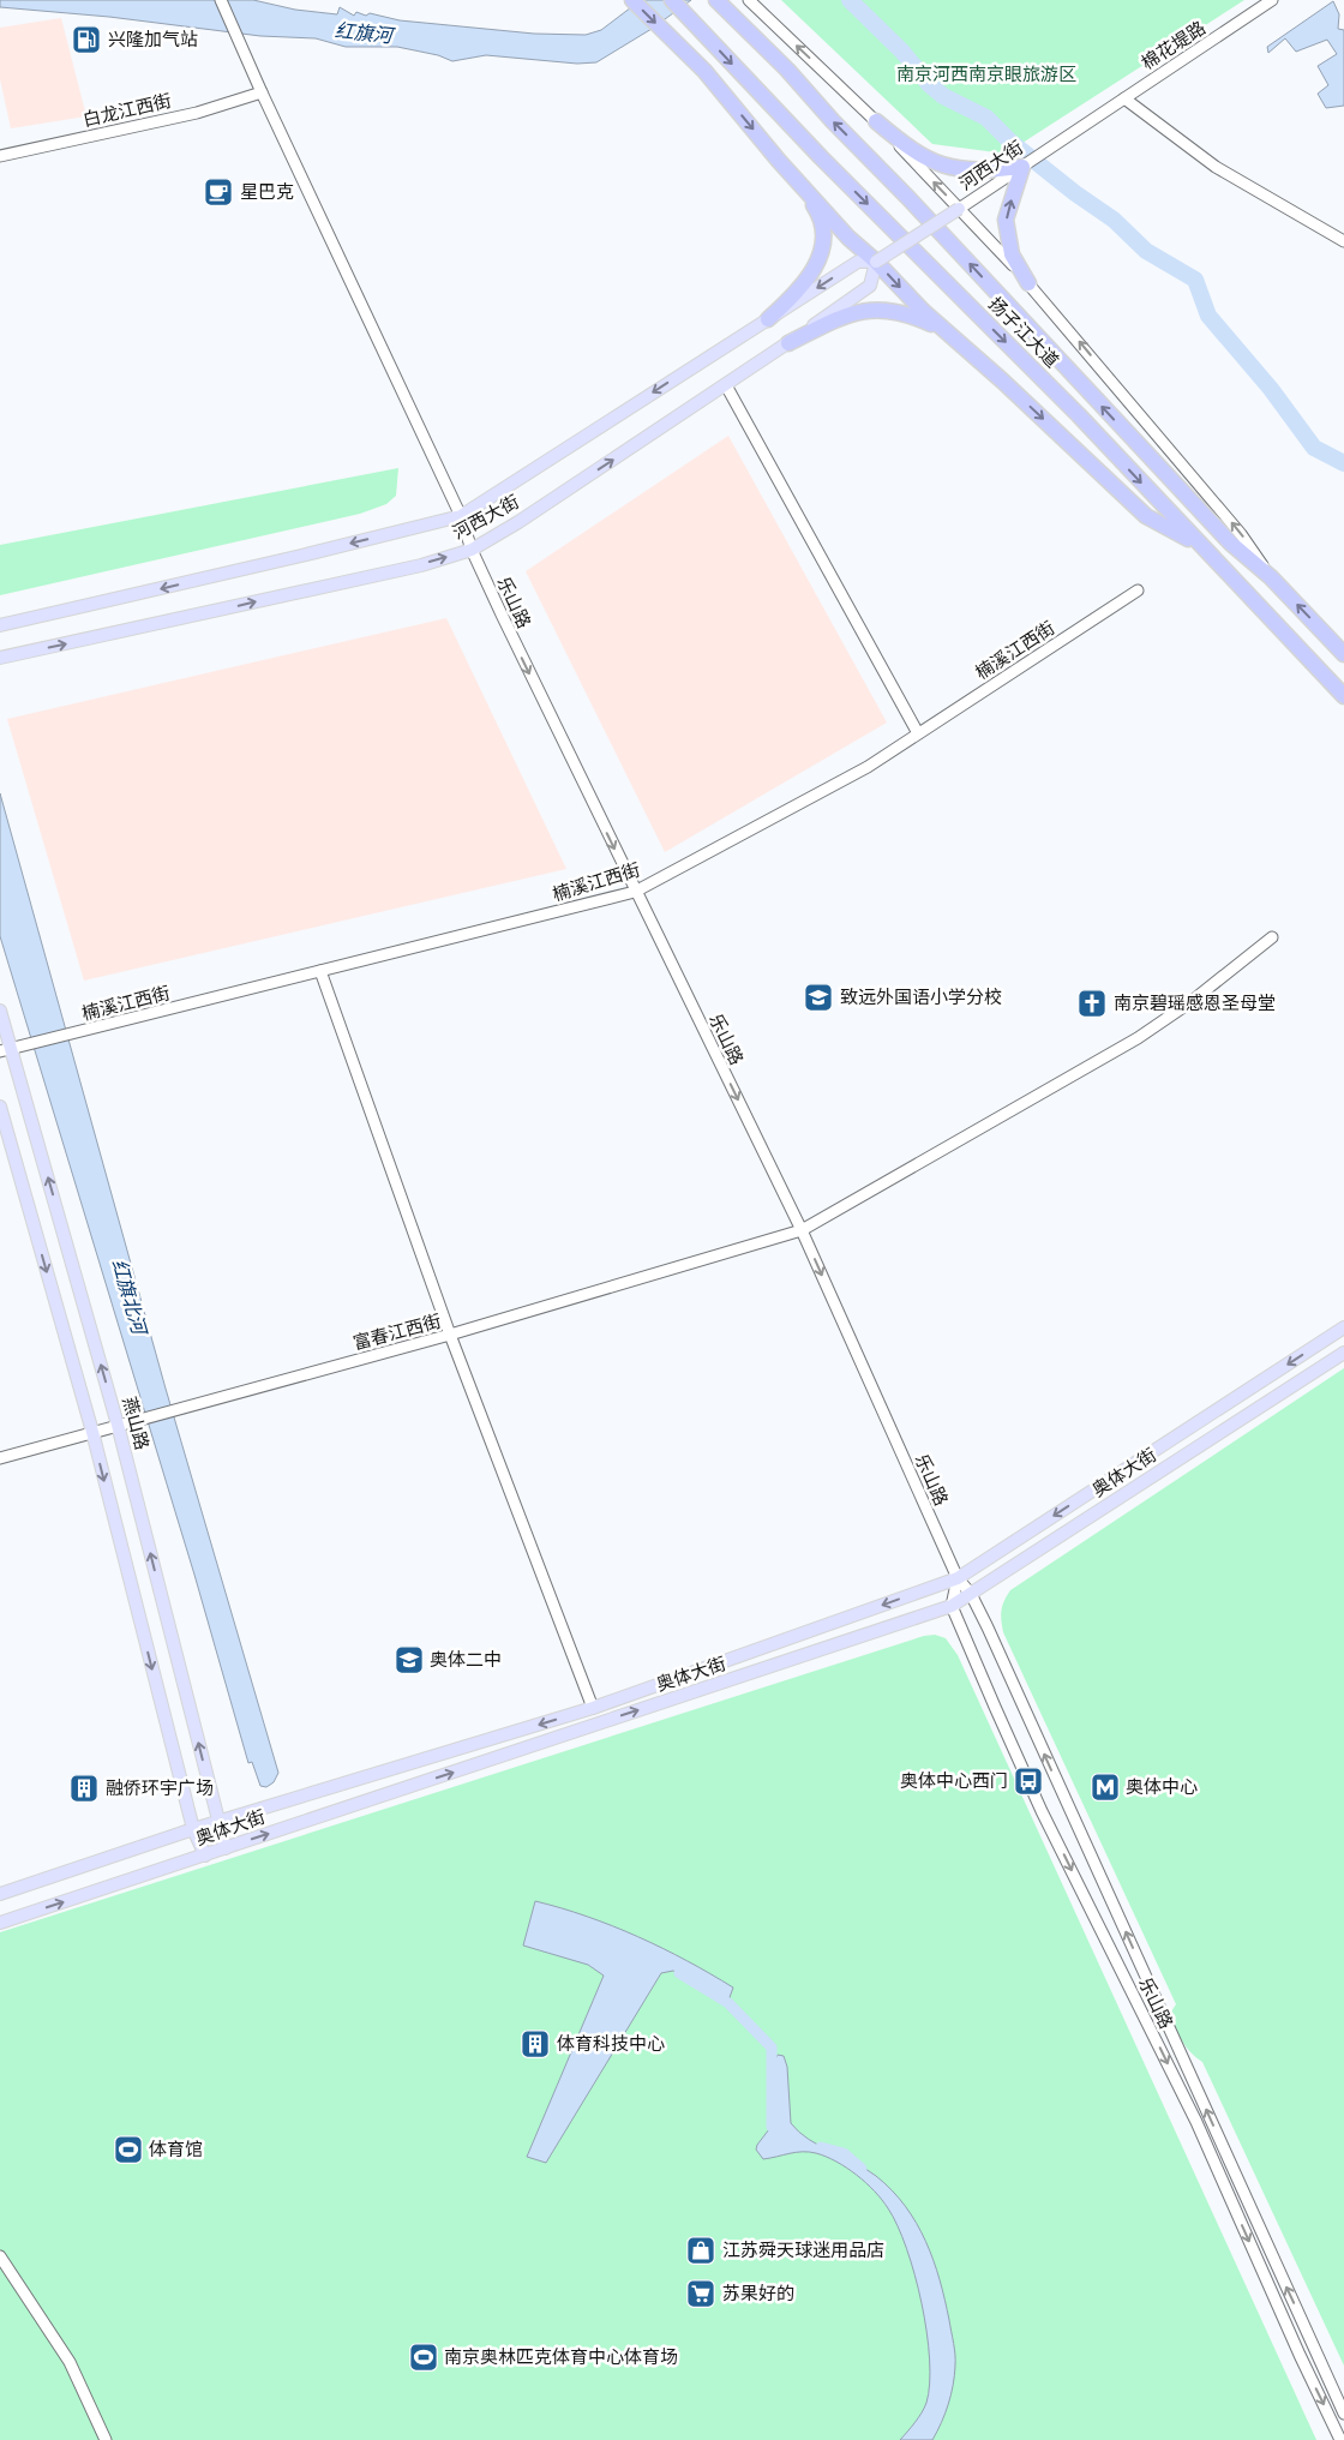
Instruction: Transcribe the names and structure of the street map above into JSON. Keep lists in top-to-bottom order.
{
  "streets": {
    "highway": ["扬子江大道"],
    "main road": ["河西大街", "燕山路", "奥体大街"],
    "street": [
      "棉花堤路",
      "白龙江西街",
      "乐山路",
      "楠溪江西街",
      "富春江西街"
    ]
  },
  "crossings": [
    ["棉花堤路", "河西大街"],
    ["白龙江西街", "乐山路"],
    ["河西大街", "扬子江大道"],
    ["河西大街", "乐山路"],
    ["乐山路", "楠溪江西街"],
    ["乐山路", "富春江西街"],
    ["乐山路", "奥体大街"],
    ["楠溪江西街", "燕山路"],
    ["富春江西街", "燕山路"],
    ["燕山路", "奥体大街"]
  ],
  "water": ["红旗河", "红旗北河"],
  "parks": ["南京河西南京眼旅游区"],
  "places": {
    "fuel station": ["兴隆加气站"],
    "cafe": ["星巴克"],
    "school or university": ["致远外国语小学分校", "奥体二中"],
    "church": ["南京碧瑶感恩圣母堂"],
    "bus stop": ["奥体中心西门"],
    "metro station": ["奥体中心"],
    "building": ["融侨环宇广场", "体育科技中心"],
    "sports": ["体育馆", "南京奥林匹克体育中心体育场"],
    "shop": ["江苏舜天球迷用品店"],
    "supermarket": ["苏果好的"]
  }
}
